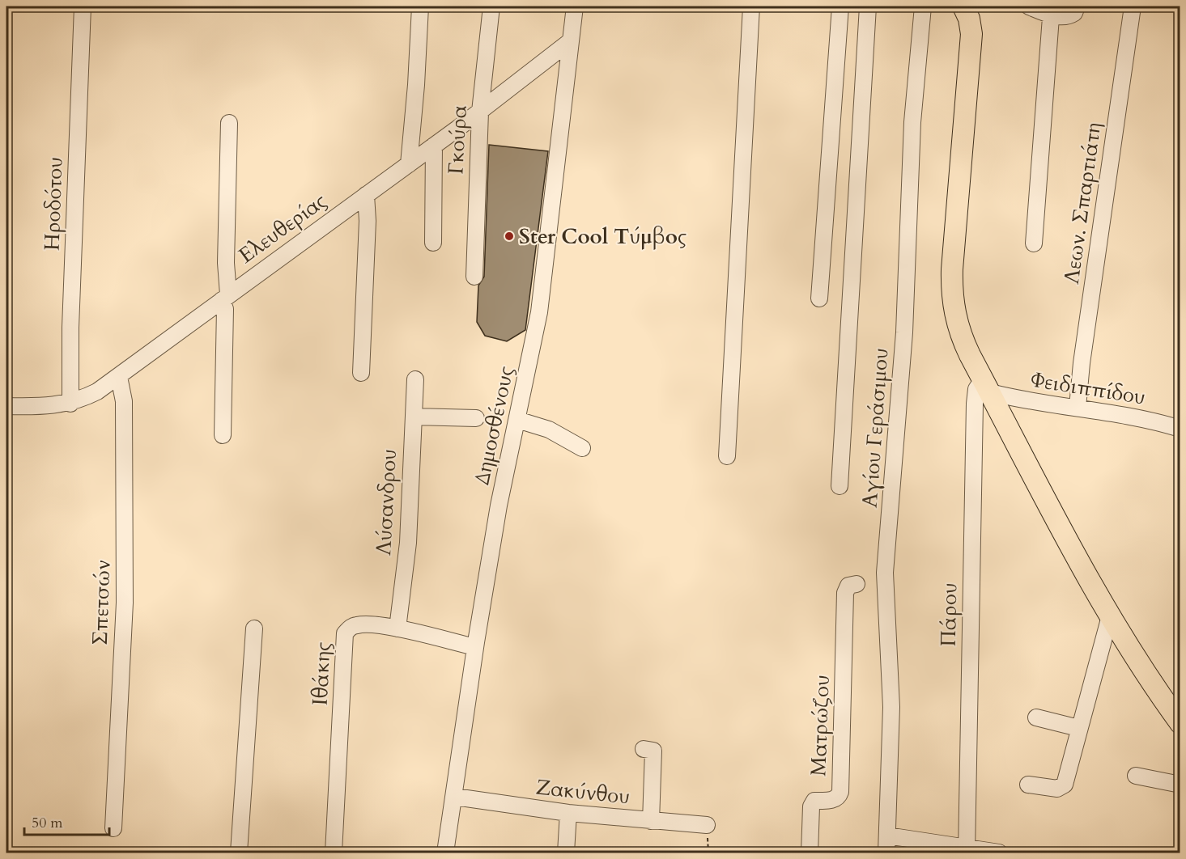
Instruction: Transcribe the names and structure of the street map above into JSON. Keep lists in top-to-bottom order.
{
  "streets": {
    "street": [
      "Γκούρα",
      "Λεων. Σπαρτιάτη",
      "Ηροδότου",
      "Ελευθερίας",
      "Φειδιππίδου",
      "Δημοσθένους",
      "Αγίου Γεράσιμου",
      "Λύσανδρου",
      "Σπετσών",
      "Πάρου",
      "Ιθάκης",
      "Ματρώζου",
      "Ζακύνθου"
    ]
  },
  "crossings": [
    ["Γκούρα", "Ελευθερίας"],
    ["Λεων. Σπαρτιάτη", "Φειδιππίδου"],
    ["Ηροδότου", "Ελευθερίας"],
    ["Ελευθερίας", "Δημοσθένους"],
    ["Ελευθερίας", "Σπετσών"],
    ["Φειδιππίδου", "Πάρου"],
    ["Δημοσθένους", "Ιθάκης"],
    ["Δημοσθένους", "Ζακύνθου"],
    ["Λύσανδρου", "Ιθάκης"]
  ],
  "places": ["Ster Cool Τύμβος"],
  "scale_bar": "50 m"
}
